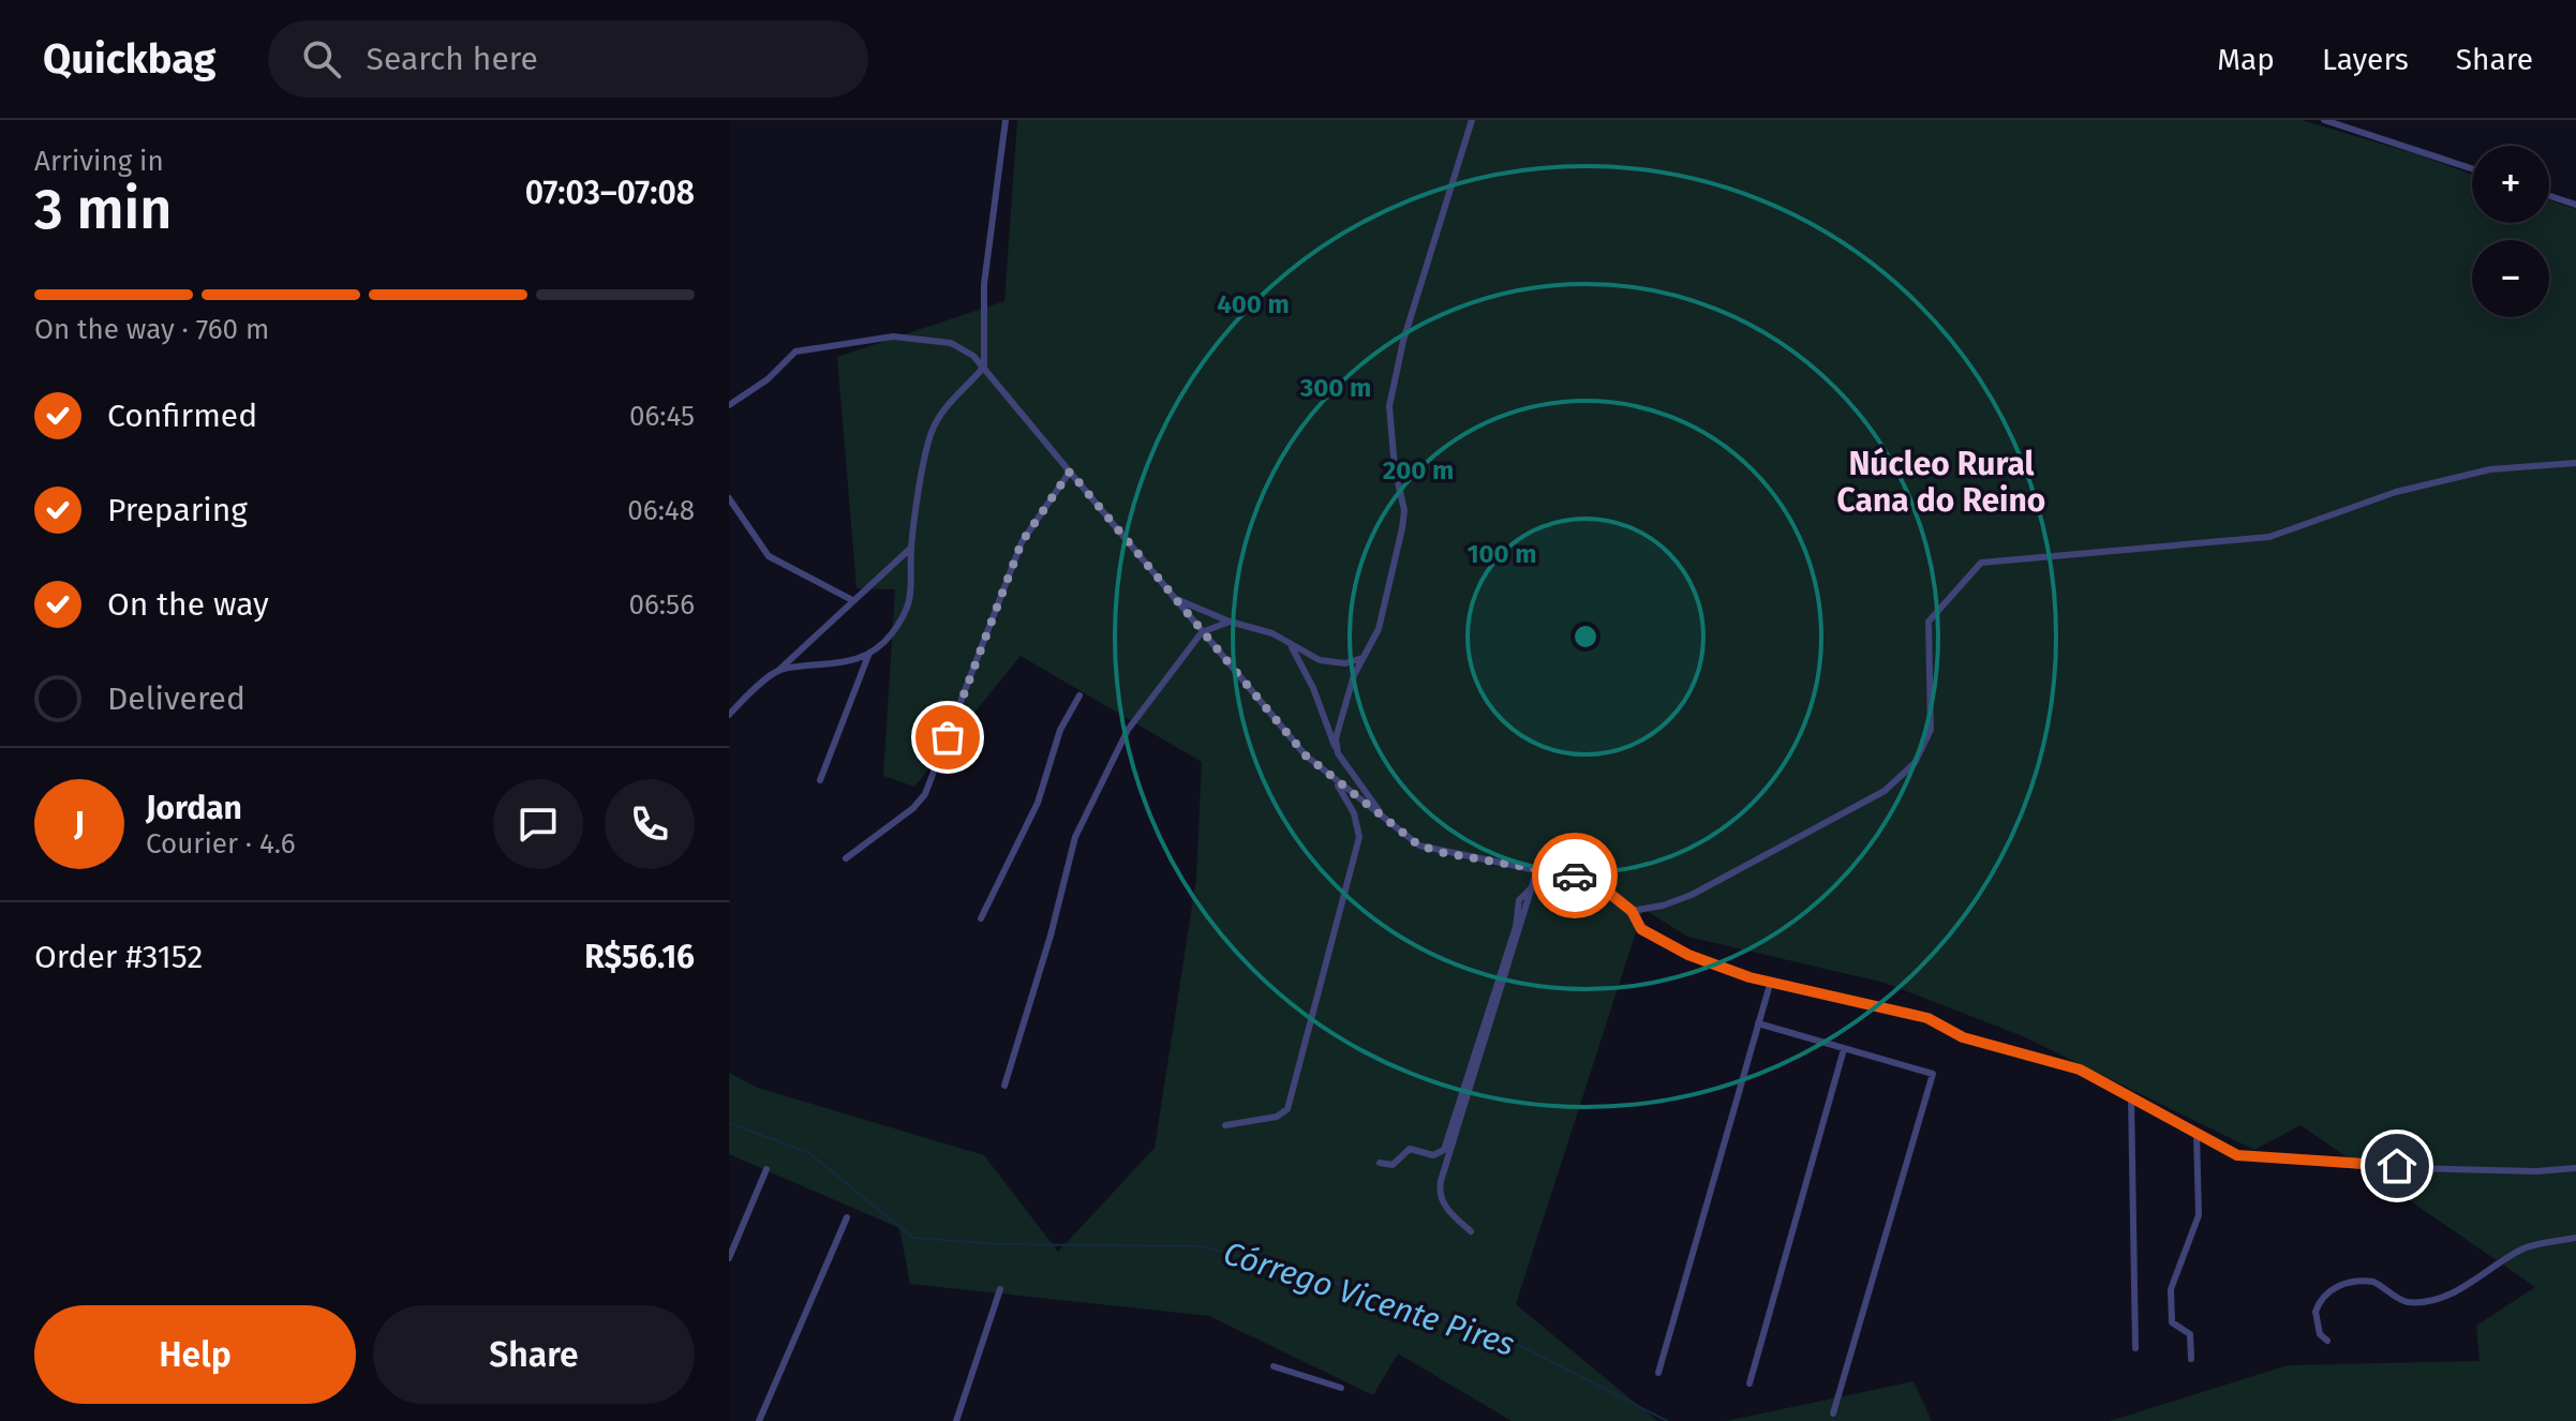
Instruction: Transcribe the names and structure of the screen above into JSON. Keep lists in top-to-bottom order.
{
  "districts": ["Núcleo Rural Cana do Reino"],
  "water": ["Córrego Vicente Pires"],
  "page": {
    "header": "Quickbag",
    "search": "Search here",
    "nav": ["Map", "Layers", "Share"],
    "heading": ["3 min", "Arriving in", "07:03–07:08"],
    "panel": [
      "Jordan",
      "Courier · 4.6",
      "Order #3152",
      "R$56.16"
    ],
    "map_buttons": ["+", "−"],
    "bar": "On the way · 760 m",
    "list": [
      ["Confirmed", "06:45"],
      ["Preparing", "06:48"],
      ["On the way", "06:56"],
      "Delivered"
    ],
    "round": "J",
    "buttons": ["Help", "Share"]
  },
  "rings": [
    "400 m",
    "300 m",
    "200 m",
    "100 m"
  ]
}
